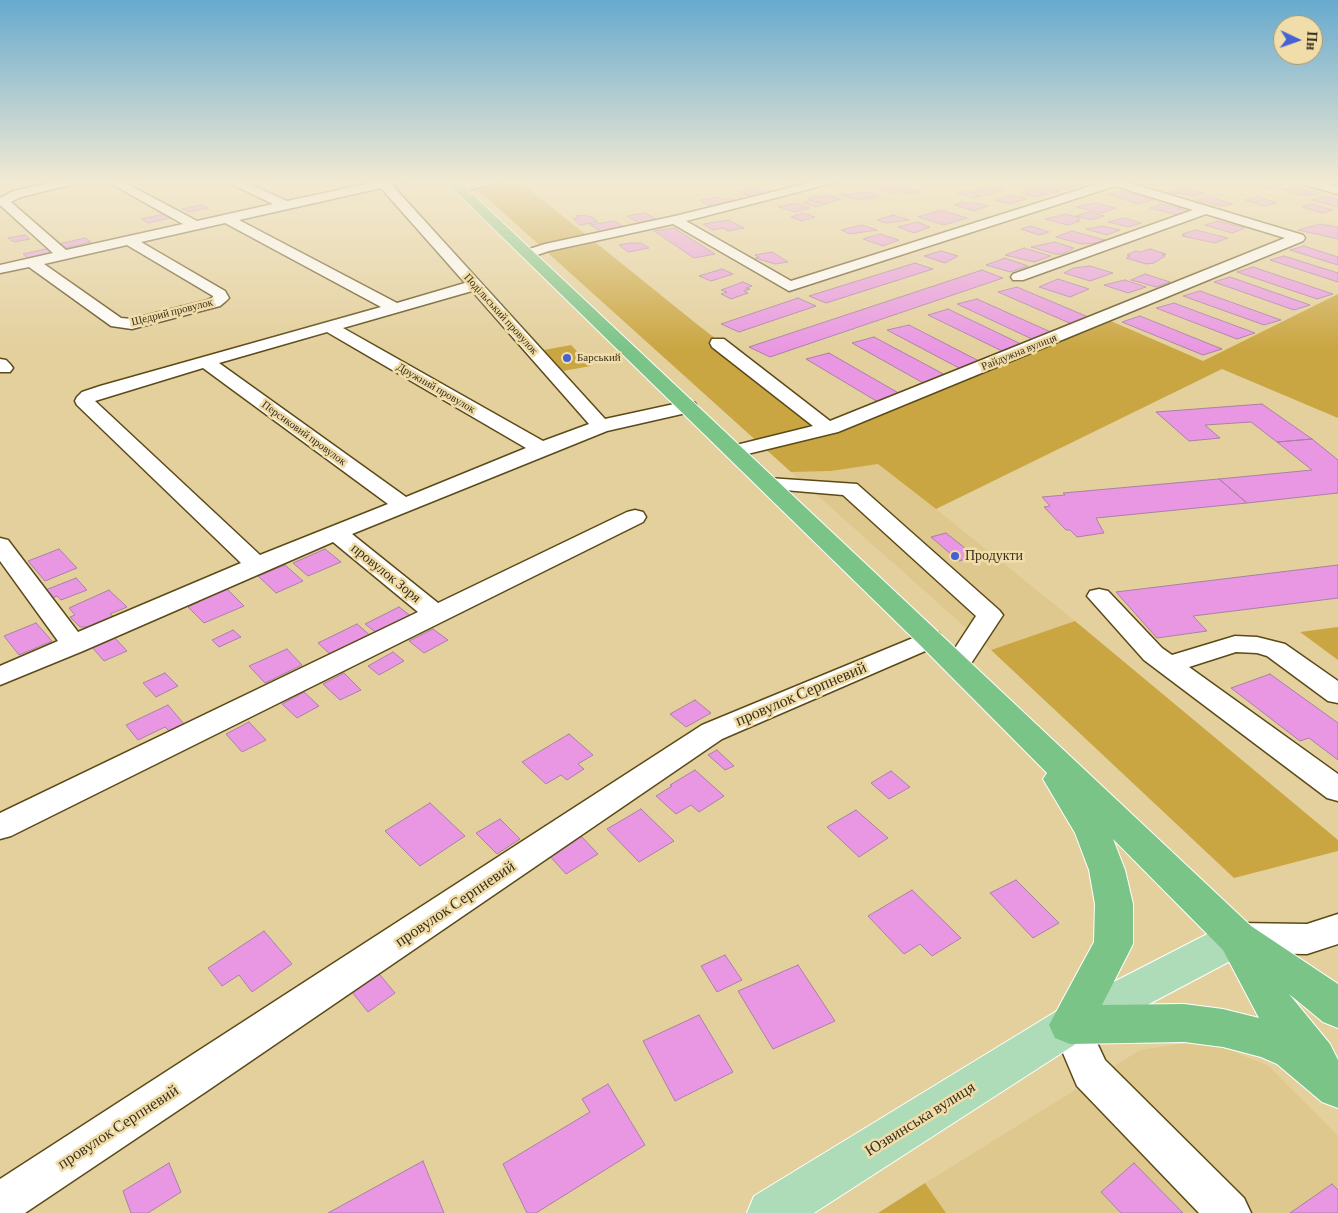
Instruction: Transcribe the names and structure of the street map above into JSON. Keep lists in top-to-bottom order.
{
  "streets": {
    "main road": ["Юзвинська вулиця"],
    "street": [
      "Щедрий провулок",
      "Подільський провулок",
      "Райдужна вулиця",
      "Дружний провулок",
      "Персиковий провулок",
      "провулок Зоря",
      "провулок Серпневий"
    ]
  },
  "places": ["Барський", "Продукти"],
  "north": "right"
}
